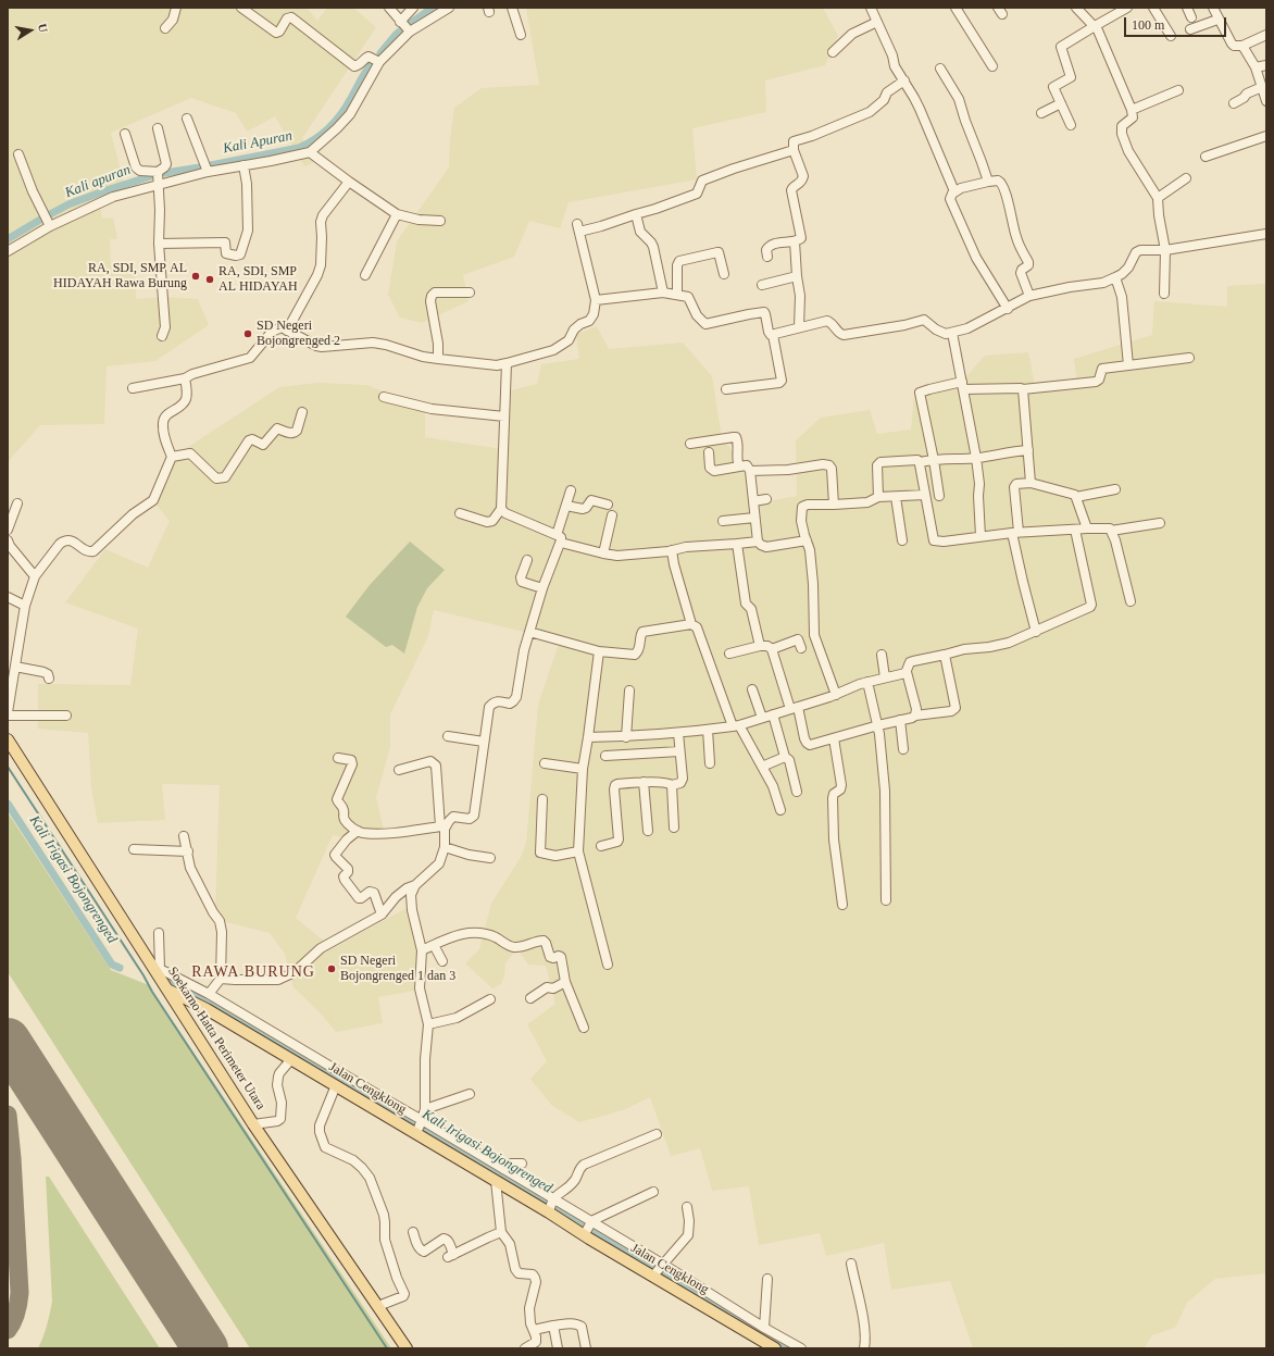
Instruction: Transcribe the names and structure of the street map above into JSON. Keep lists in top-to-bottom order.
{
  "streets": {
    "main road": ["Soekarno Hatta Perimeter Utara", "Jalan Cengklong"]
  },
  "crossings": [
    ["Soekarno Hatta Perimeter Utara", "Jalan Cengklong"]
  ],
  "districts": ["RAWA BURUNG"],
  "water": ["Kali Apuran", "Kali apuran", "Kali Irigasi Bojongrenged"],
  "places": [
    "RA, SDI, SMP AL HIDAYAH Rawa Burung",
    "RA, SDI, SMP AL HIDAYAH",
    "SD Negeri Bojongrenged 2",
    "SD Negeri Bojongrenged 1 dan 3"
  ],
  "scale_bar": "100 m",
  "north": "right"
}
